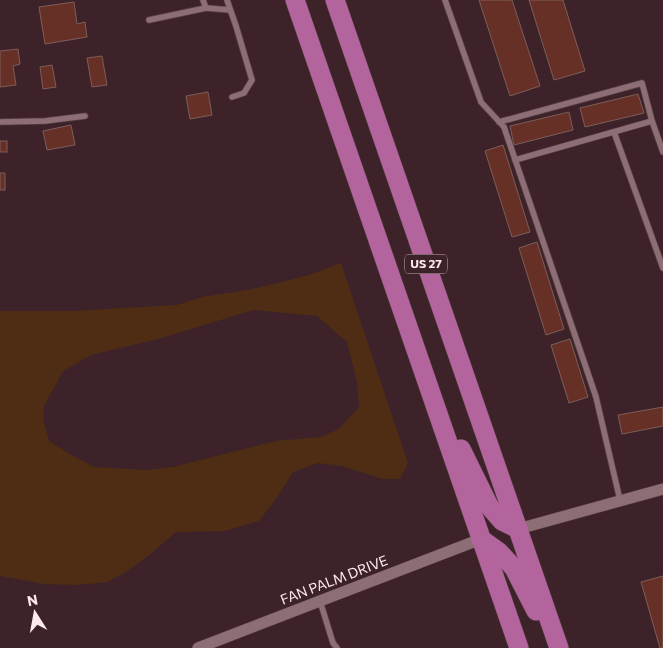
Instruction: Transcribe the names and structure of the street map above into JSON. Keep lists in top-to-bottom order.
{
  "streets": {
    "highway": ["US 27"],
    "street": ["FAN PALM DRIVE"]
  },
  "crossings": [
    ["US 27", "FAN PALM DRIVE"]
  ],
  "north": "top"
}
